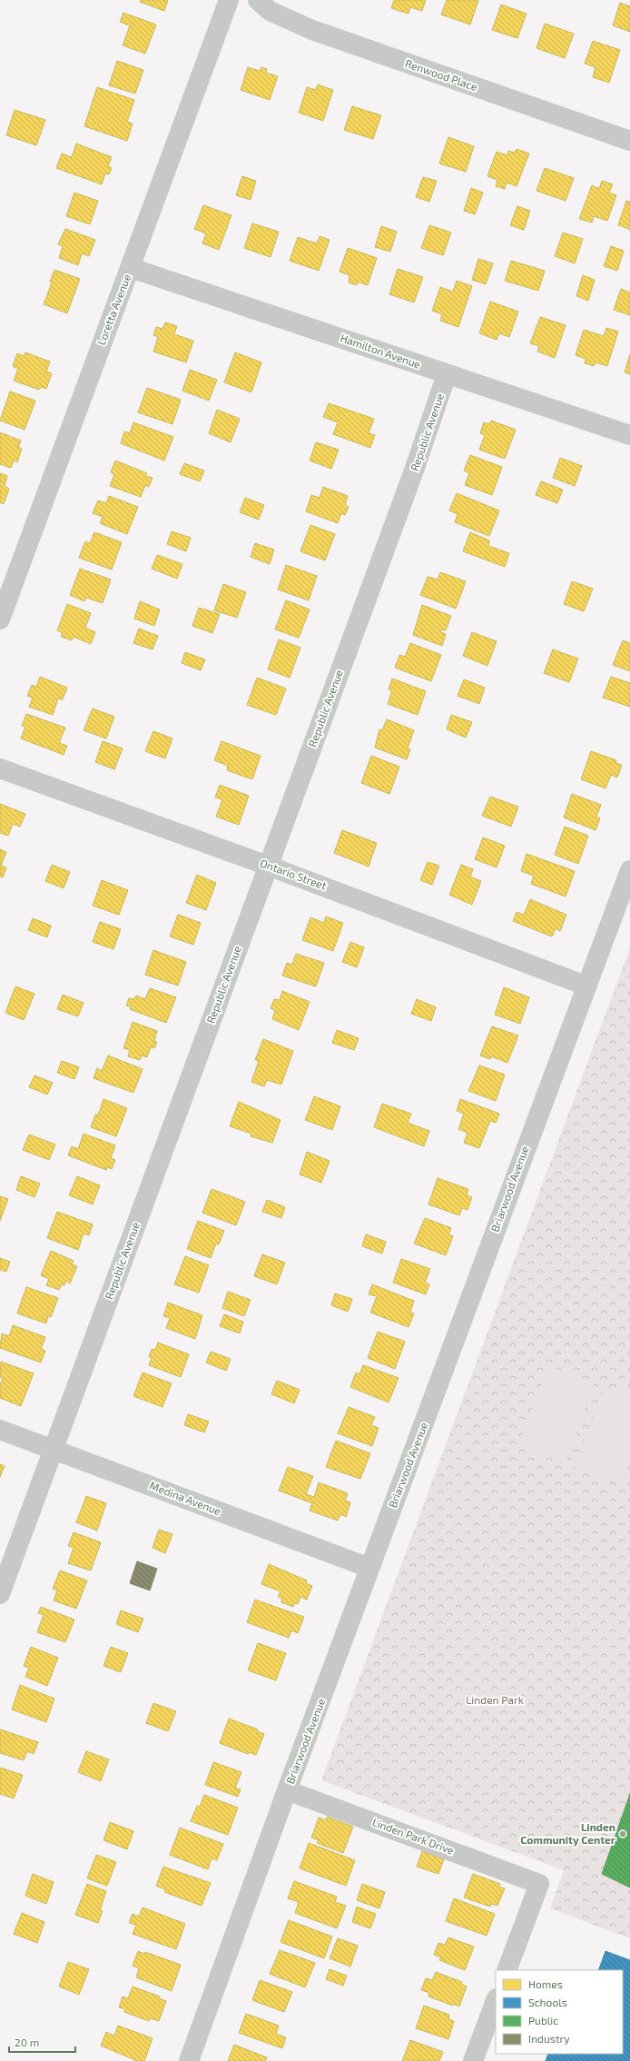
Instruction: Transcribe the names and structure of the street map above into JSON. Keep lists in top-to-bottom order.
{
  "streets": {
    "street": [
      "Renwood Place",
      "Loretta Avenue",
      "Hamilton Avenue",
      "Republic Avenue",
      "Ontario Street",
      "Briarwood Avenue",
      "Medina Avenue",
      "Linden Park Drive"
    ]
  },
  "crossings": [
    ["Loretta Avenue", "Hamilton Avenue"],
    ["Hamilton Avenue", "Republic Avenue"],
    ["Republic Avenue", "Ontario Street"],
    ["Republic Avenue", "Medina Avenue"],
    ["Ontario Street", "Briarwood Avenue"],
    ["Briarwood Avenue", "Medina Avenue"],
    ["Briarwood Avenue", "Linden Park Drive"]
  ],
  "parks": ["Linden Park"],
  "places": ["Linden Community Center"],
  "legend": [
    "Homes",
    "Schools",
    "Public",
    "Industry"
  ],
  "scale_bar": "20 m"
}
